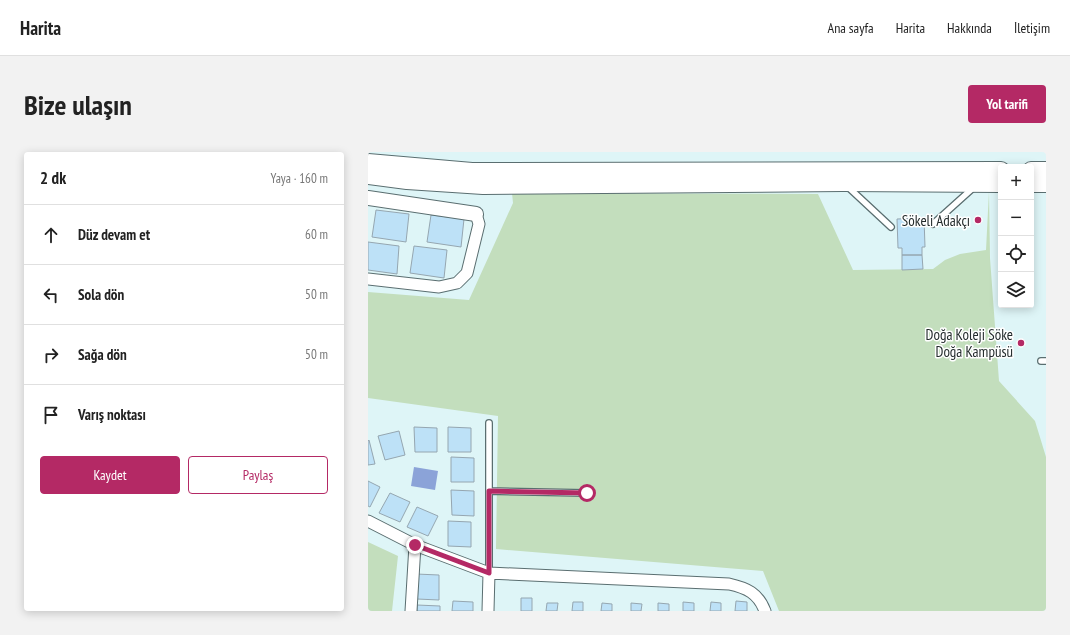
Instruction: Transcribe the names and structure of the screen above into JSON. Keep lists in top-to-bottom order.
{
  "places": ["Sökeli Adakçı", "Doğa Koleji Söke Doğa Kampüsü"],
  "page": {
    "header": "Harita",
    "nav": [
      "Ana sayfa",
      "Harita",
      "Hakkında",
      "İletişim"
    ],
    "buttons": [
      "Yol tarifi",
      ["Kaydet", "Paylaş"]
    ],
    "title": "Bize ulaşın",
    "heading": ["2 dk", "Yaya · 160 m"],
    "map_buttons": ["+", "−"],
    "list": [
      ["Düz devam et", "60 m"],
      ["Sola dön", "50 m"],
      ["Sağa dön", "50 m"],
      "Varış noktası"
    ]
  }
}
